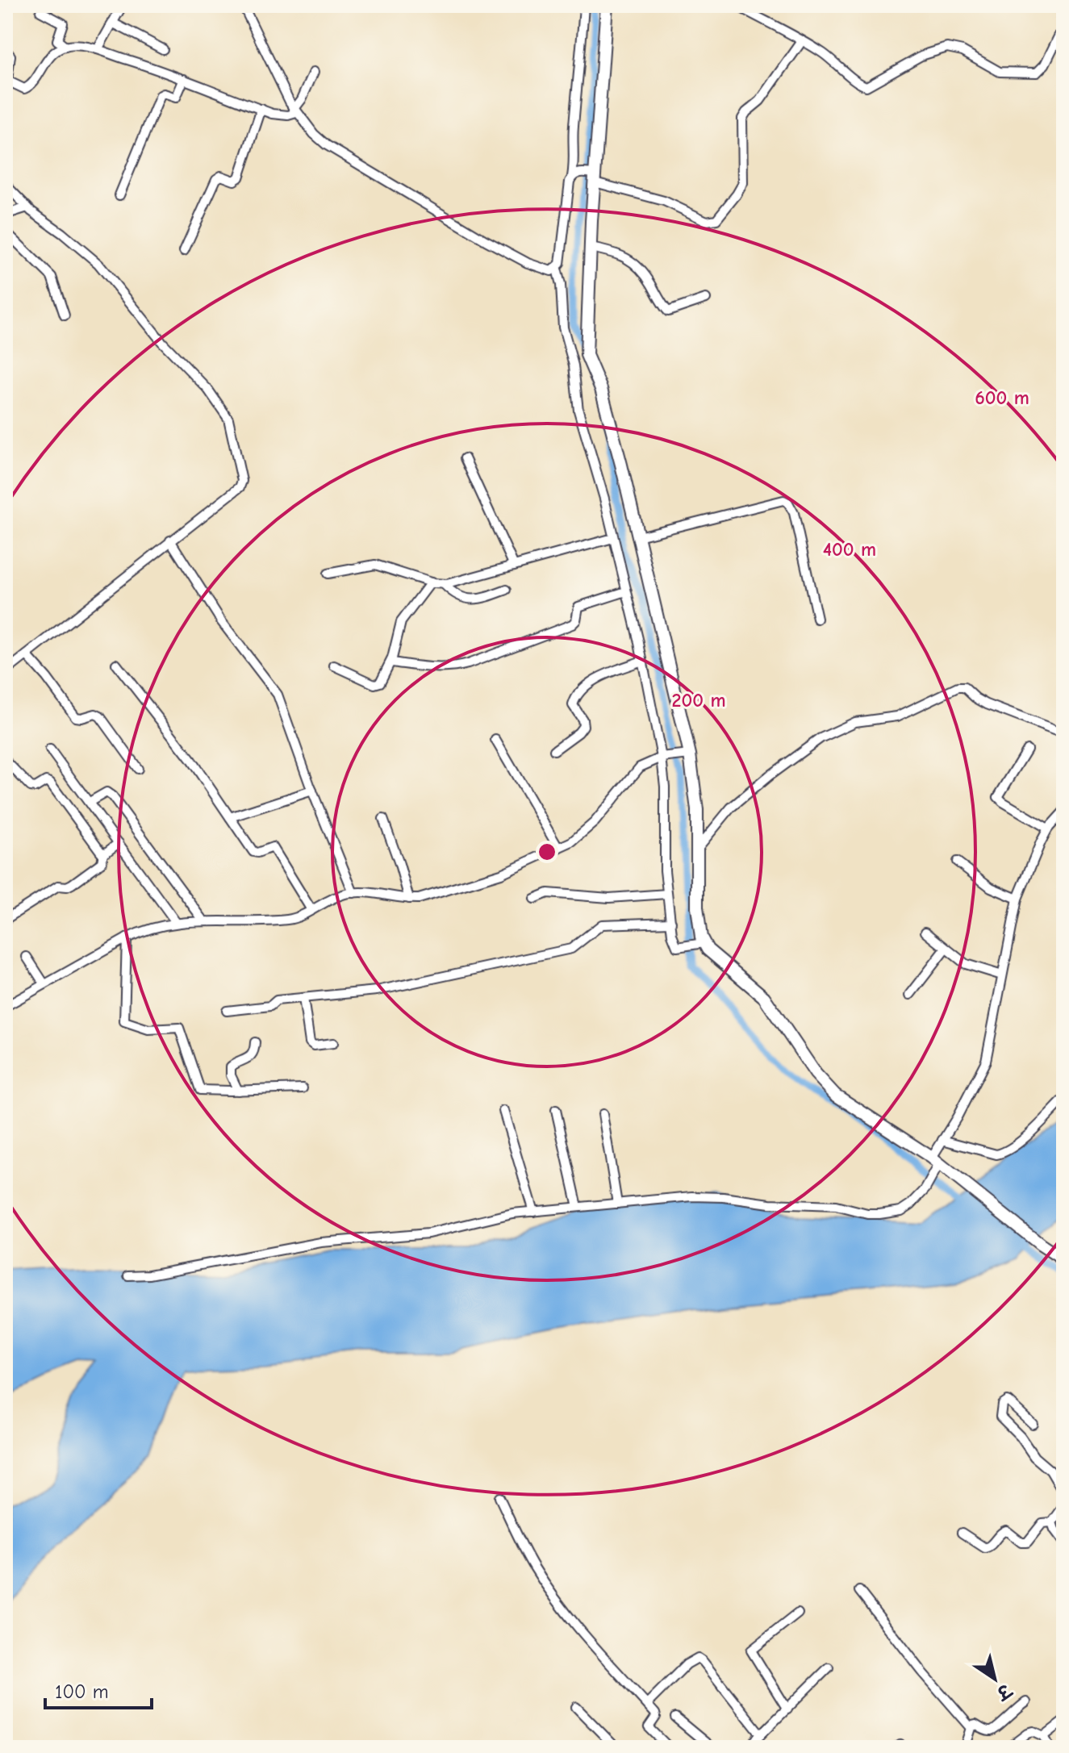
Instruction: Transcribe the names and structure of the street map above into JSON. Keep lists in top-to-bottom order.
{
  "scale_bar": "100 m",
  "north": "bottom right",
  "rings": ["600 m", "400 m", "200 m"]
}
